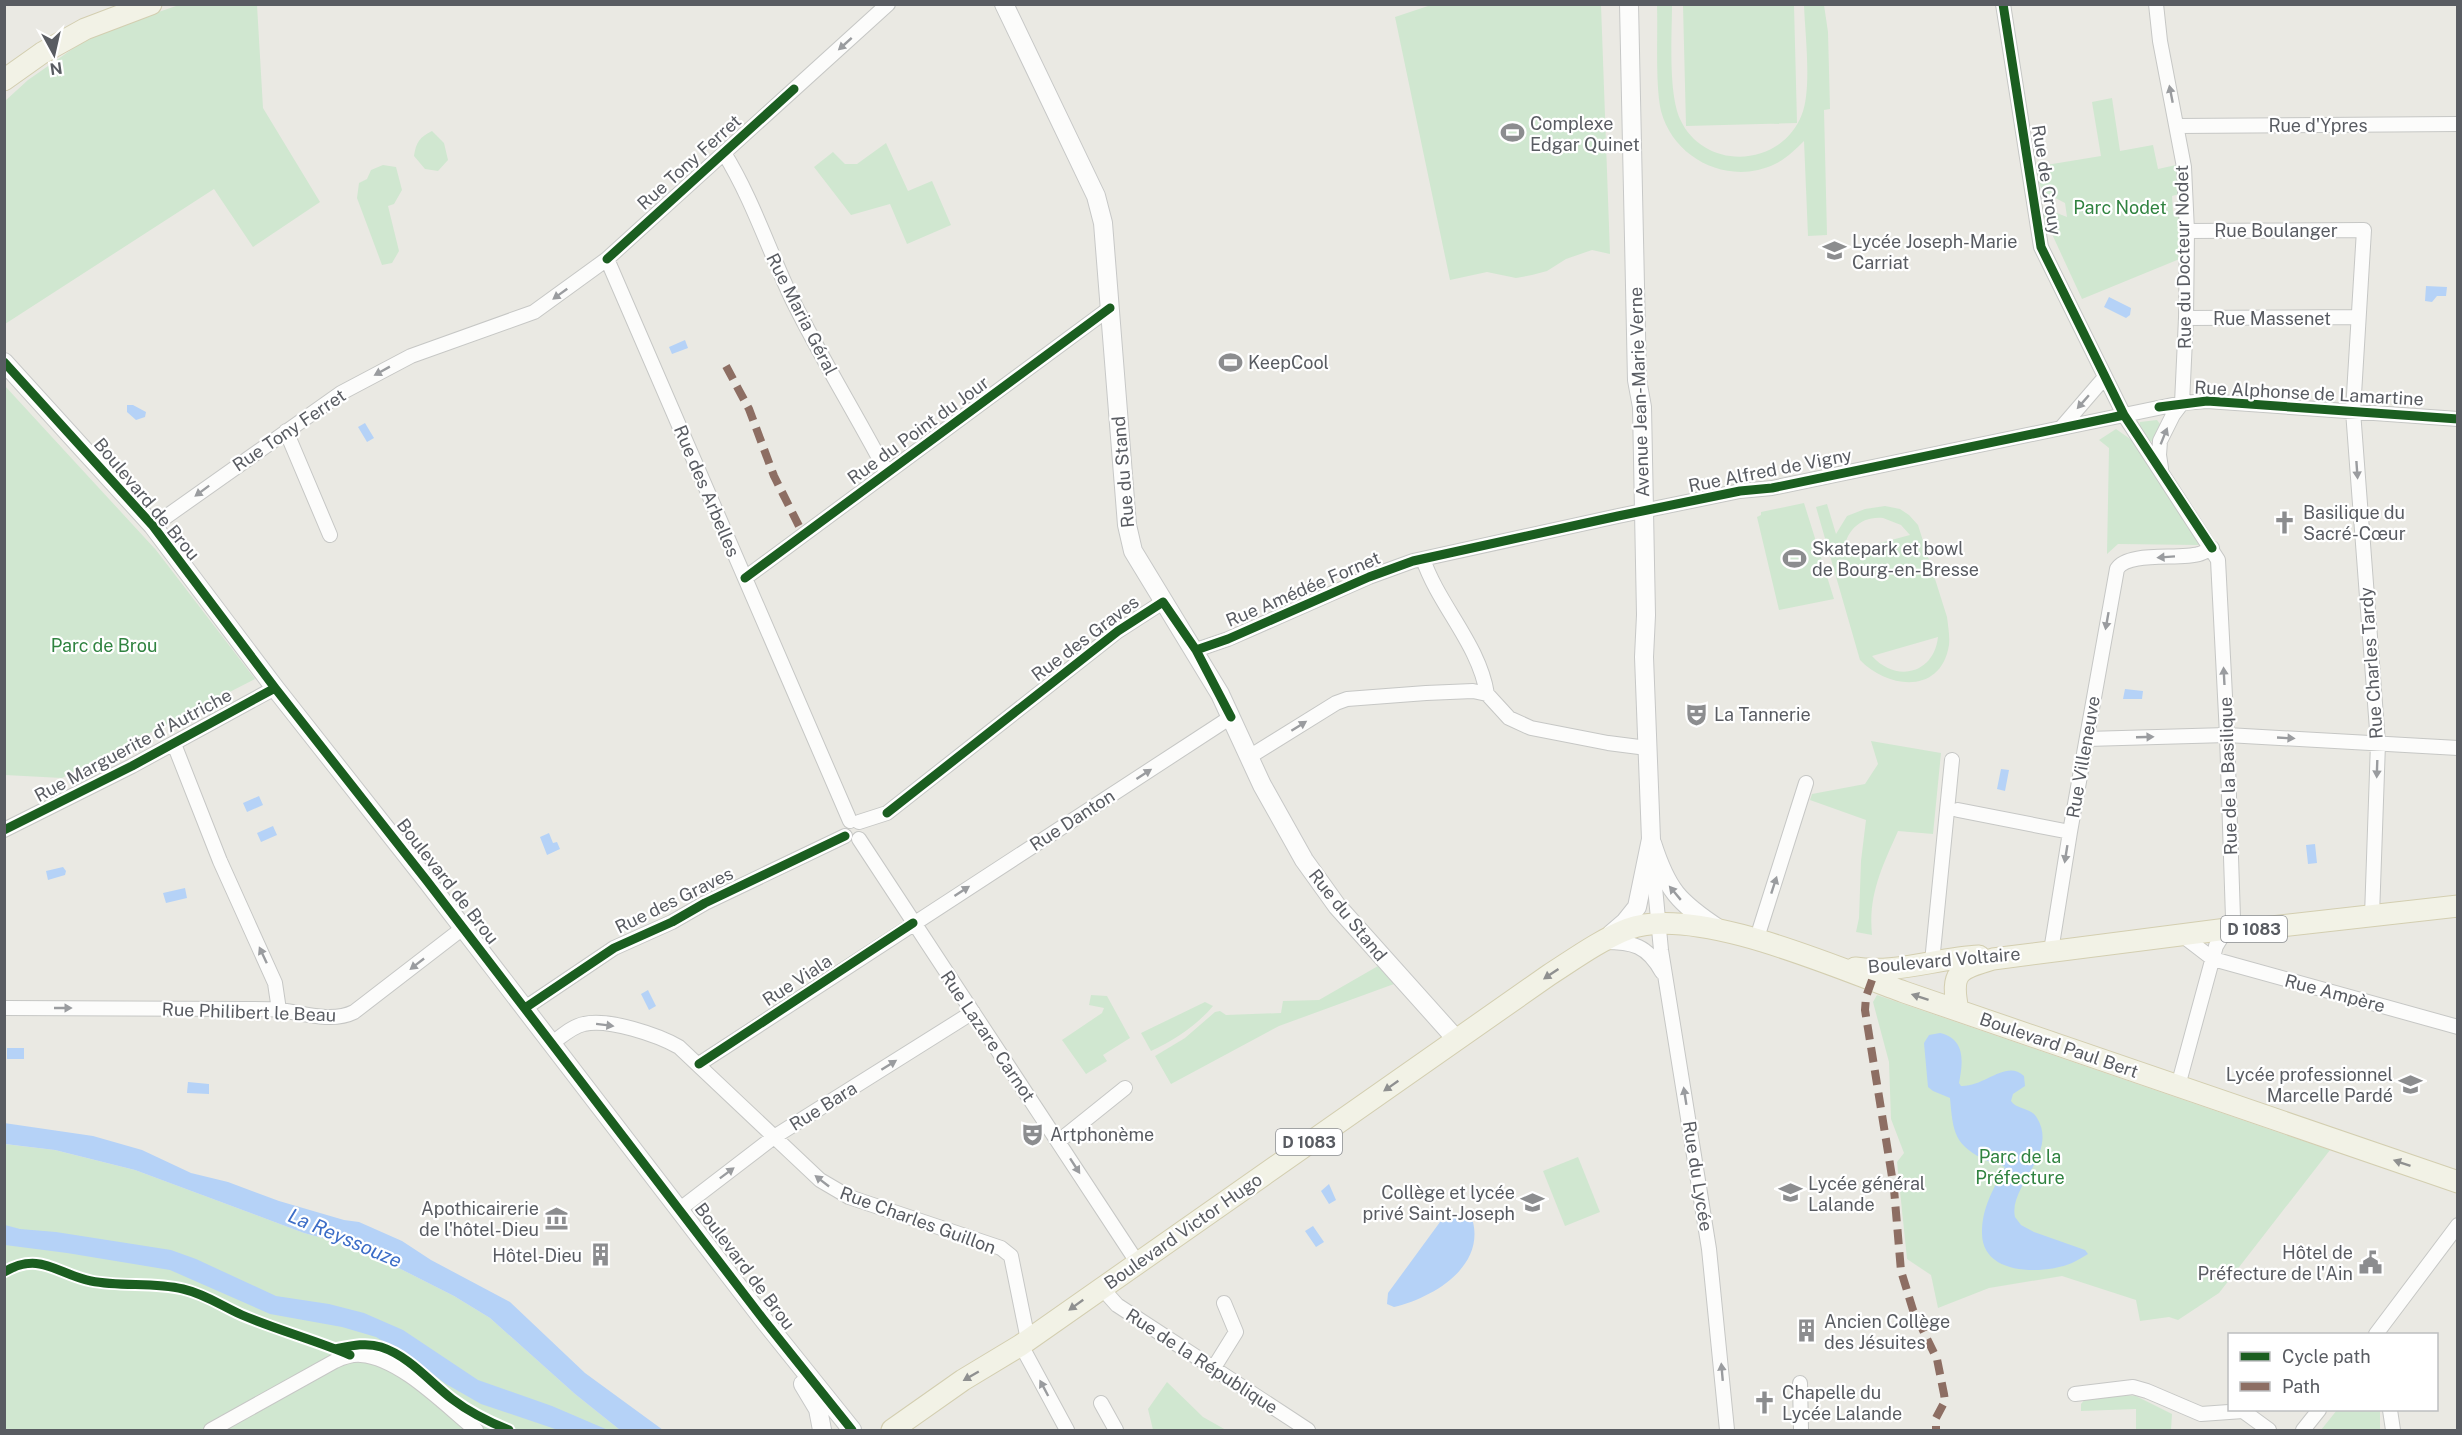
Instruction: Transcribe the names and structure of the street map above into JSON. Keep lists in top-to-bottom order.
{
  "streets": {
    "main road": [
      "D 1083",
      "Boulevard Voltaire",
      "Boulevard Paul Bert",
      "Boulevard Victor Hugo"
    ],
    "street": [
      "Rue d'Ypres",
      "Rue Tony Ferret",
      "Rue de Crouy",
      "Rue Boulanger",
      "Rue du Docteur Nodet",
      "Rue Maria Géral",
      "Rue Massenet",
      "Avenue Jean-Marie Verne",
      "Rue Alphonse de Lamartine",
      "Rue du Point du Jour",
      "Rue Alfred de Vigny",
      "Rue du Stand",
      "Rue des Arbelles",
      "Boulevard de Brou",
      "Rue Amédée Fornet",
      "Rue des Graves",
      "Rue Charles Tardy",
      "Rue Marguerite d'Autriche",
      "Rue Villeneuve",
      "Rue de la Basilique",
      "Rue Danton",
      "Rue Viala",
      "Rue Ampère",
      "Rue Philibert le Beau",
      "Rue Lazare Carnot",
      "Rue Bara",
      "Rue du Lycée",
      "Rue Charles Guillon",
      "Rue de la République"
    ]
  },
  "crossings": [
    ["Rue d'Ypres", "Rue du Docteur Nodet"],
    ["Rue Tony Ferret", "Rue Maria Géral"],
    ["Rue Tony Ferret", "Rue des Arbelles"],
    ["Rue Tony Ferret", "Boulevard de Brou"],
    ["Rue de Crouy", "Rue Alphonse de Lamartine"],
    ["Rue de Crouy", "Rue Alfred de Vigny"],
    ["Rue de Crouy", "Rue de la Basilique"],
    ["Rue Boulanger", "Rue du Docteur Nodet"],
    ["Rue Boulanger", "Rue Charles Tardy"],
    ["Rue du Docteur Nodet", "Rue Massenet"],
    ["Rue du Docteur Nodet", "Rue Alphonse de Lamartine"],
    ["Rue du Docteur Nodet", "Rue de la Basilique"],
    ["Rue Maria Géral", "Rue du Point du Jour"],
    ["Rue Massenet", "Rue Charles Tardy"],
    ["Avenue Jean-Marie Verne", "Rue Alfred de Vigny"],
    ["Avenue Jean-Marie Verne", "Boulevard Paul Bert"],
    ["Avenue Jean-Marie Verne", "Rue du Lycée"],
    ["Avenue Jean-Marie Verne", "Boulevard Victor Hugo"],
    ["Rue Alphonse de Lamartine", "Rue Alfred de Vigny"],
    ["Rue Alphonse de Lamartine", "Rue Charles Tardy"],
    ["Rue Alphonse de Lamartine", "Rue de la Basilique"],
    ["Rue du Point du Jour", "Rue du Stand"],
    ["Rue du Point du Jour", "Rue des Arbelles"],
    ["Rue Alfred de Vigny", "Rue Amédée Fornet"],
    ["Rue Alfred de Vigny", "Rue de la Basilique"],
    ["Rue du Stand", "Rue Amédée Fornet"],
    ["Rue du Stand", "Rue des Graves"],
    ["Rue du Stand", "Rue Danton"],
    ["Rue du Stand", "Boulevard Victor Hugo"],
    ["Rue des Arbelles", "Rue des Graves"],
    ["Boulevard de Brou", "Rue des Graves"],
    ["Boulevard de Brou", "Rue Marguerite d'Autriche"],
    ["Boulevard de Brou", "Rue Philibert le Beau"],
    ["Boulevard de Brou", "Rue Bara"],
    ["Boulevard de Brou", "Rue Charles Guillon"],
    ["Rue des Graves", "Rue Lazare Carnot"],
    ["Rue Charles Tardy", "Boulevard Voltaire"],
    ["Rue Villeneuve", "Rue de la Basilique"],
    ["Rue Villeneuve", "Boulevard Voltaire"],
    ["Rue de la Basilique", "Boulevard Voltaire"],
    ["Rue de la Basilique", "Rue Ampère"],
    ["Rue de la Basilique", "Boulevard Paul Bert"],
    ["Rue Danton", "Rue Viala"],
    ["Rue Danton", "Rue Lazare Carnot"],
    ["Boulevard Voltaire", "Boulevard Paul Bert"],
    ["Rue Viala", "Rue Lazare Carnot"],
    ["Rue Viala", "Rue Charles Guillon"],
    ["Rue Lazare Carnot", "Rue Bara"],
    ["Rue Lazare Carnot", "Boulevard Victor Hugo"],
    ["Boulevard Paul Bert", "Rue du Lycée"],
    ["Boulevard Paul Bert", "Boulevard Victor Hugo"],
    ["Rue Bara", "Rue Charles Guillon"],
    ["Rue du Lycée", "Boulevard Victor Hugo"],
    ["Rue Charles Guillon", "Boulevard Victor Hugo"],
    ["Boulevard Victor Hugo", "Rue de la République"]
  ],
  "one_way": [
    "Rue Tony Ferret",
    "Rue Charles Tardy",
    "Rue Villeneuve",
    "Rue Danton",
    "Boulevard Paul Bert",
    "Rue Bara",
    "Rue du Lycée",
    "Boulevard Victor Hugo"
  ],
  "water": ["La Reyssouze"],
  "parks": ["Parc Nodet", "Parc de Brou", "Parc de la Préfecture"],
  "places": {
    "sports": ["Complexe Edgar Quinet", "KeepCool", "Skatepark et bowl de Bourg-en-Bresse"],
    "school or university": [
      "Lycée Joseph-Marie Carriat",
      "Lycée professionnel Marcelle Pardé",
      "Lycée général Lalande",
      "Collège et lycée privé Saint-Joseph"
    ],
    "church": ["Basilique du Sacré-Cœur", "Chapelle du Lycée Lalande"],
    "theatre": ["La Tannerie", "Artphonème"],
    "museum": ["Apothicairerie de l'hôtel-Dieu"],
    "building": ["Hôtel-Dieu", "Ancien Collège des Jésuites"],
    "public building": ["Hôtel de Préfecture de l'Ain"]
  },
  "legend": ["Cycle path", "Path"],
  "north": "bottom"
}
